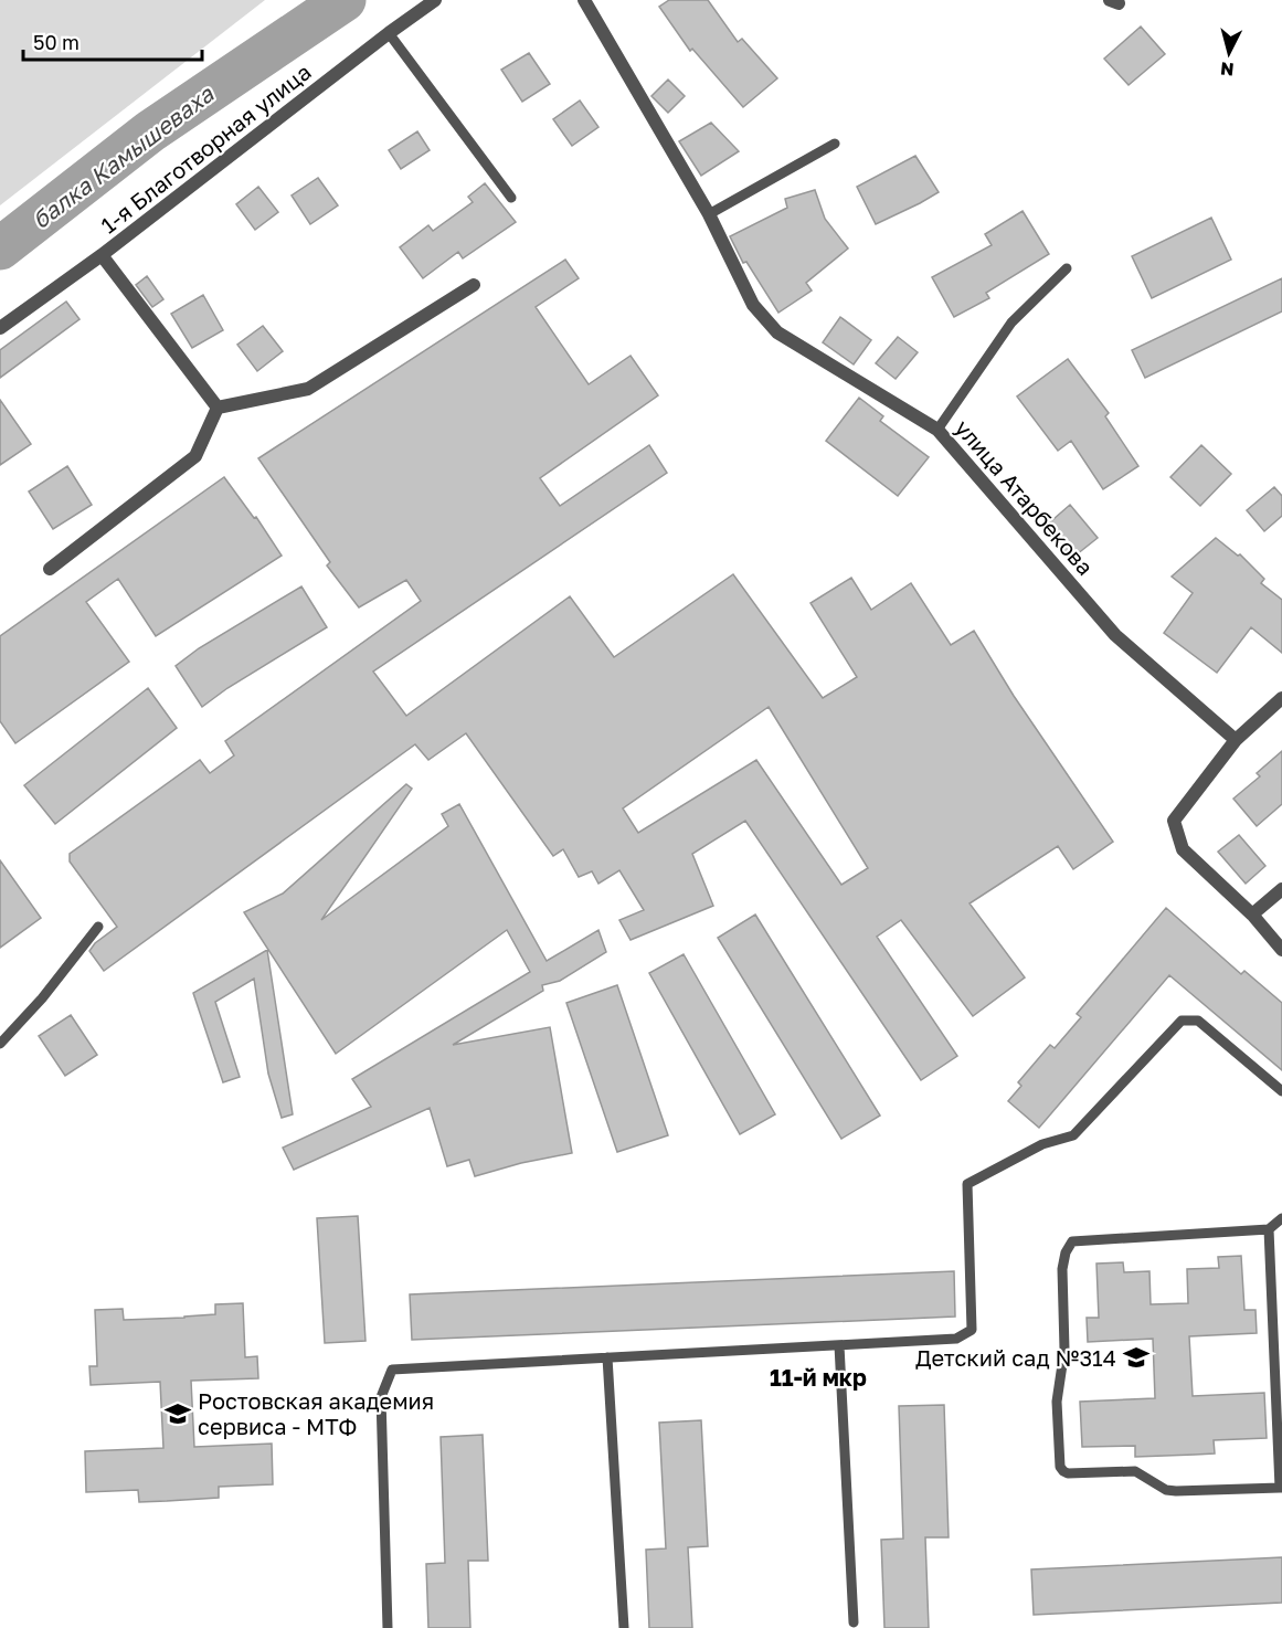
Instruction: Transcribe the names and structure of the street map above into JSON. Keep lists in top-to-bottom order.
{
  "streets": {
    "street": ["1-я Благотворная улица", "улица Атарбекова"]
  },
  "districts": ["11-й мкр"],
  "water": ["балка Камышеваха"],
  "places": {
    "school or university": ["Детский сад №314", "Ростовская академия сервиса - МТФ"]
  },
  "scale_bar": "50 m",
  "north": "bottom"
}
